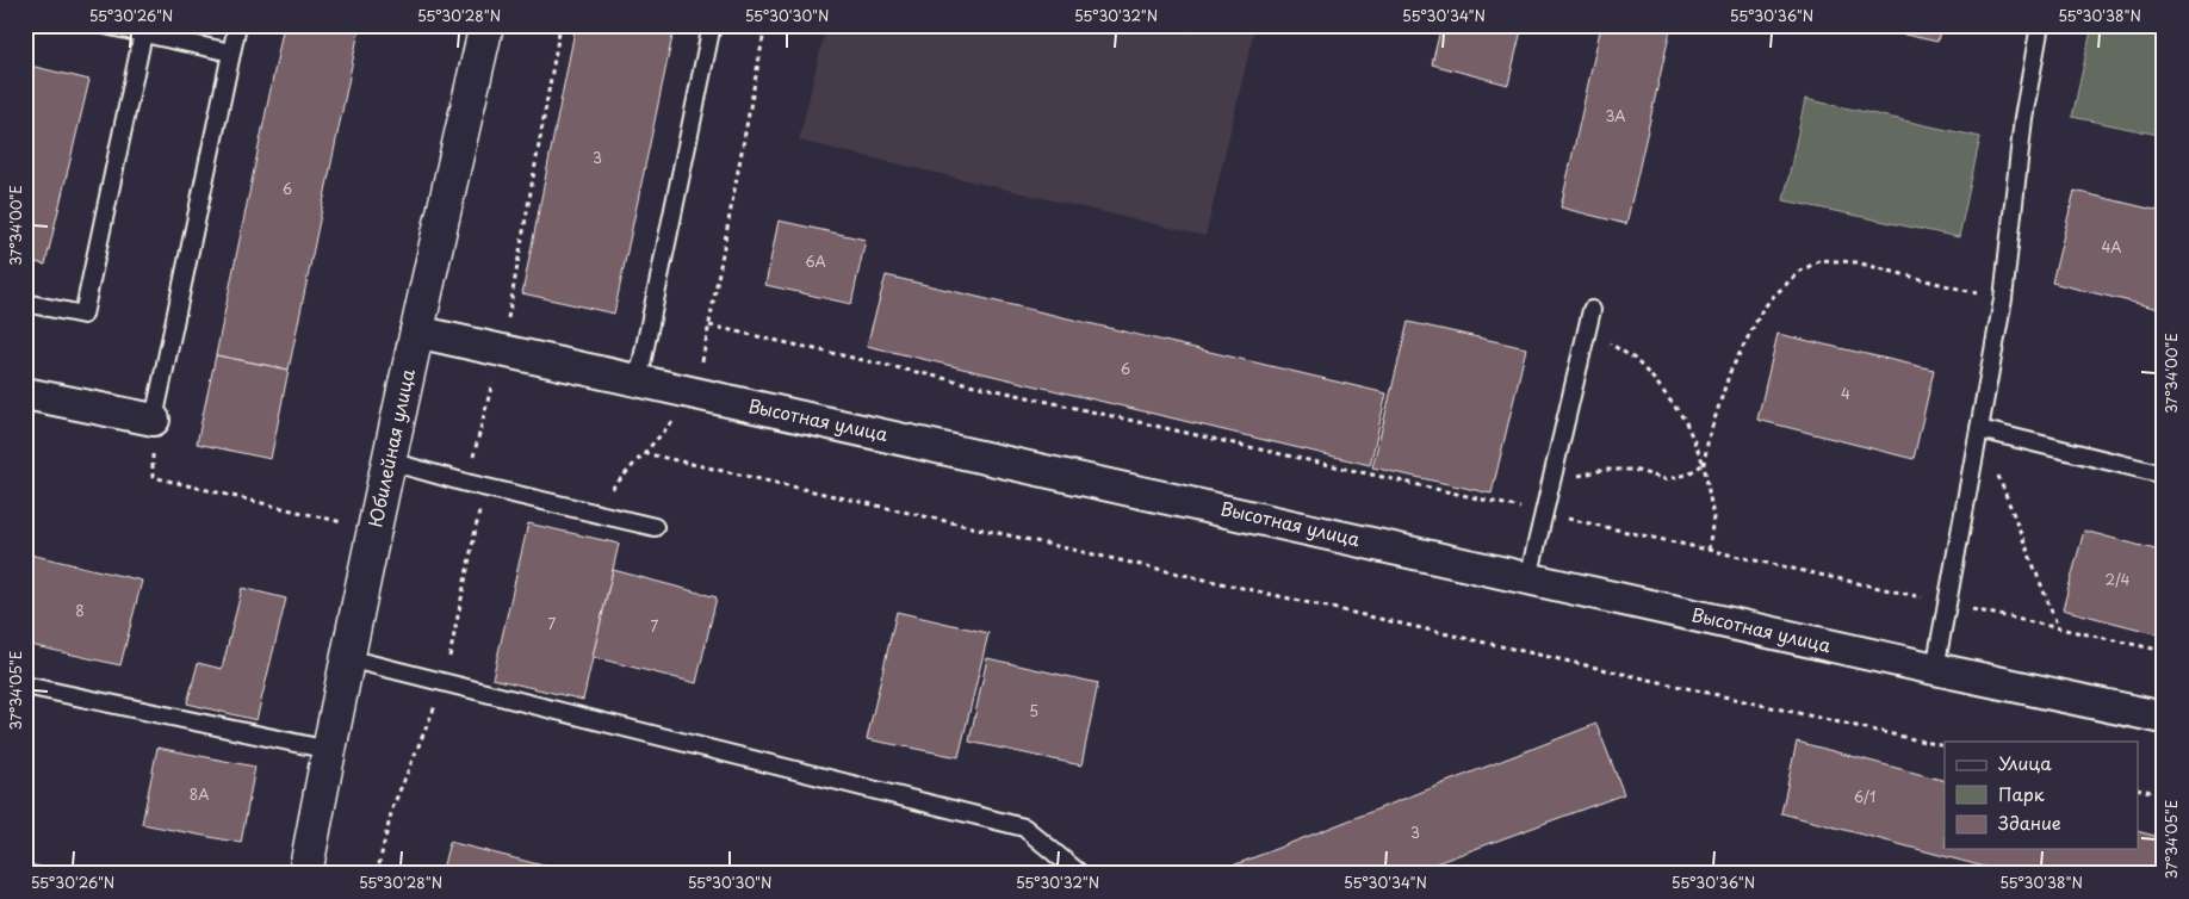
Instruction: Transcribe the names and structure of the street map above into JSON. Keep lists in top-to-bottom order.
{
  "streets": {
    "street": ["Высотная улица", "Юбилейная улица"]
  },
  "crossings": [
    ["Высотная улица", "Юбилейная улица"]
  ],
  "house_numbers": [
    "3А",
    "3",
    "6",
    "4А",
    "6А",
    "6",
    "4",
    "2/4",
    "8",
    "7",
    "7",
    "5",
    "8А",
    "6/1",
    "3"
  ],
  "legend": ["Улица", "Парк", "Здание"],
  "coordinates": [
    "55°30'26\"N",
    "55°30'28\"N",
    "55°30'30\"N",
    "55°30'32\"N",
    "55°30'34\"N",
    "55°30'36\"N",
    "55°30'38\"N",
    "37°34'00\"E",
    "37°34'05\"E"
  ]
}
